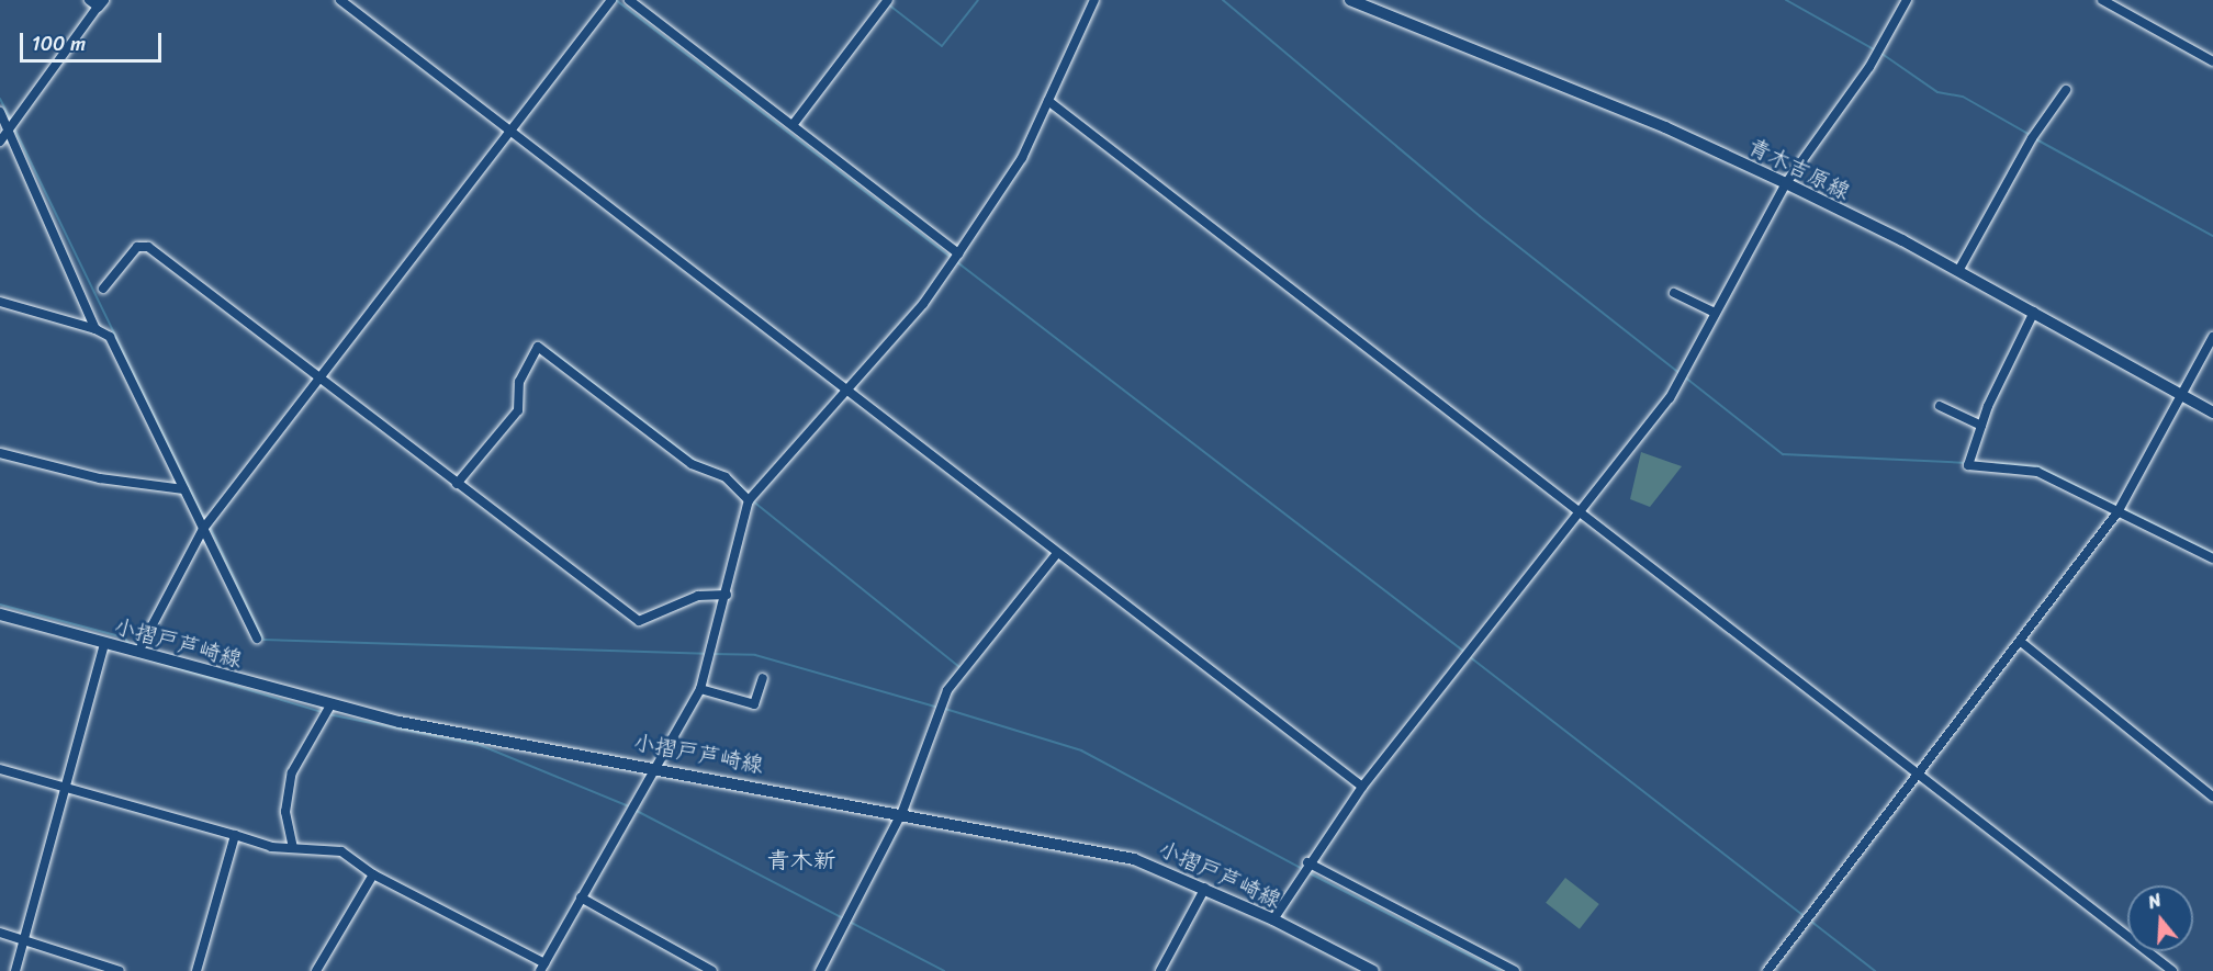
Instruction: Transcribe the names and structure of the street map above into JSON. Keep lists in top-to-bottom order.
{
  "streets": {
    "main road": ["青木吉原線", "小摺戸芦崎線"]
  },
  "districts": ["青木新"],
  "scale_bar": "100 m",
  "north": "top"
}
